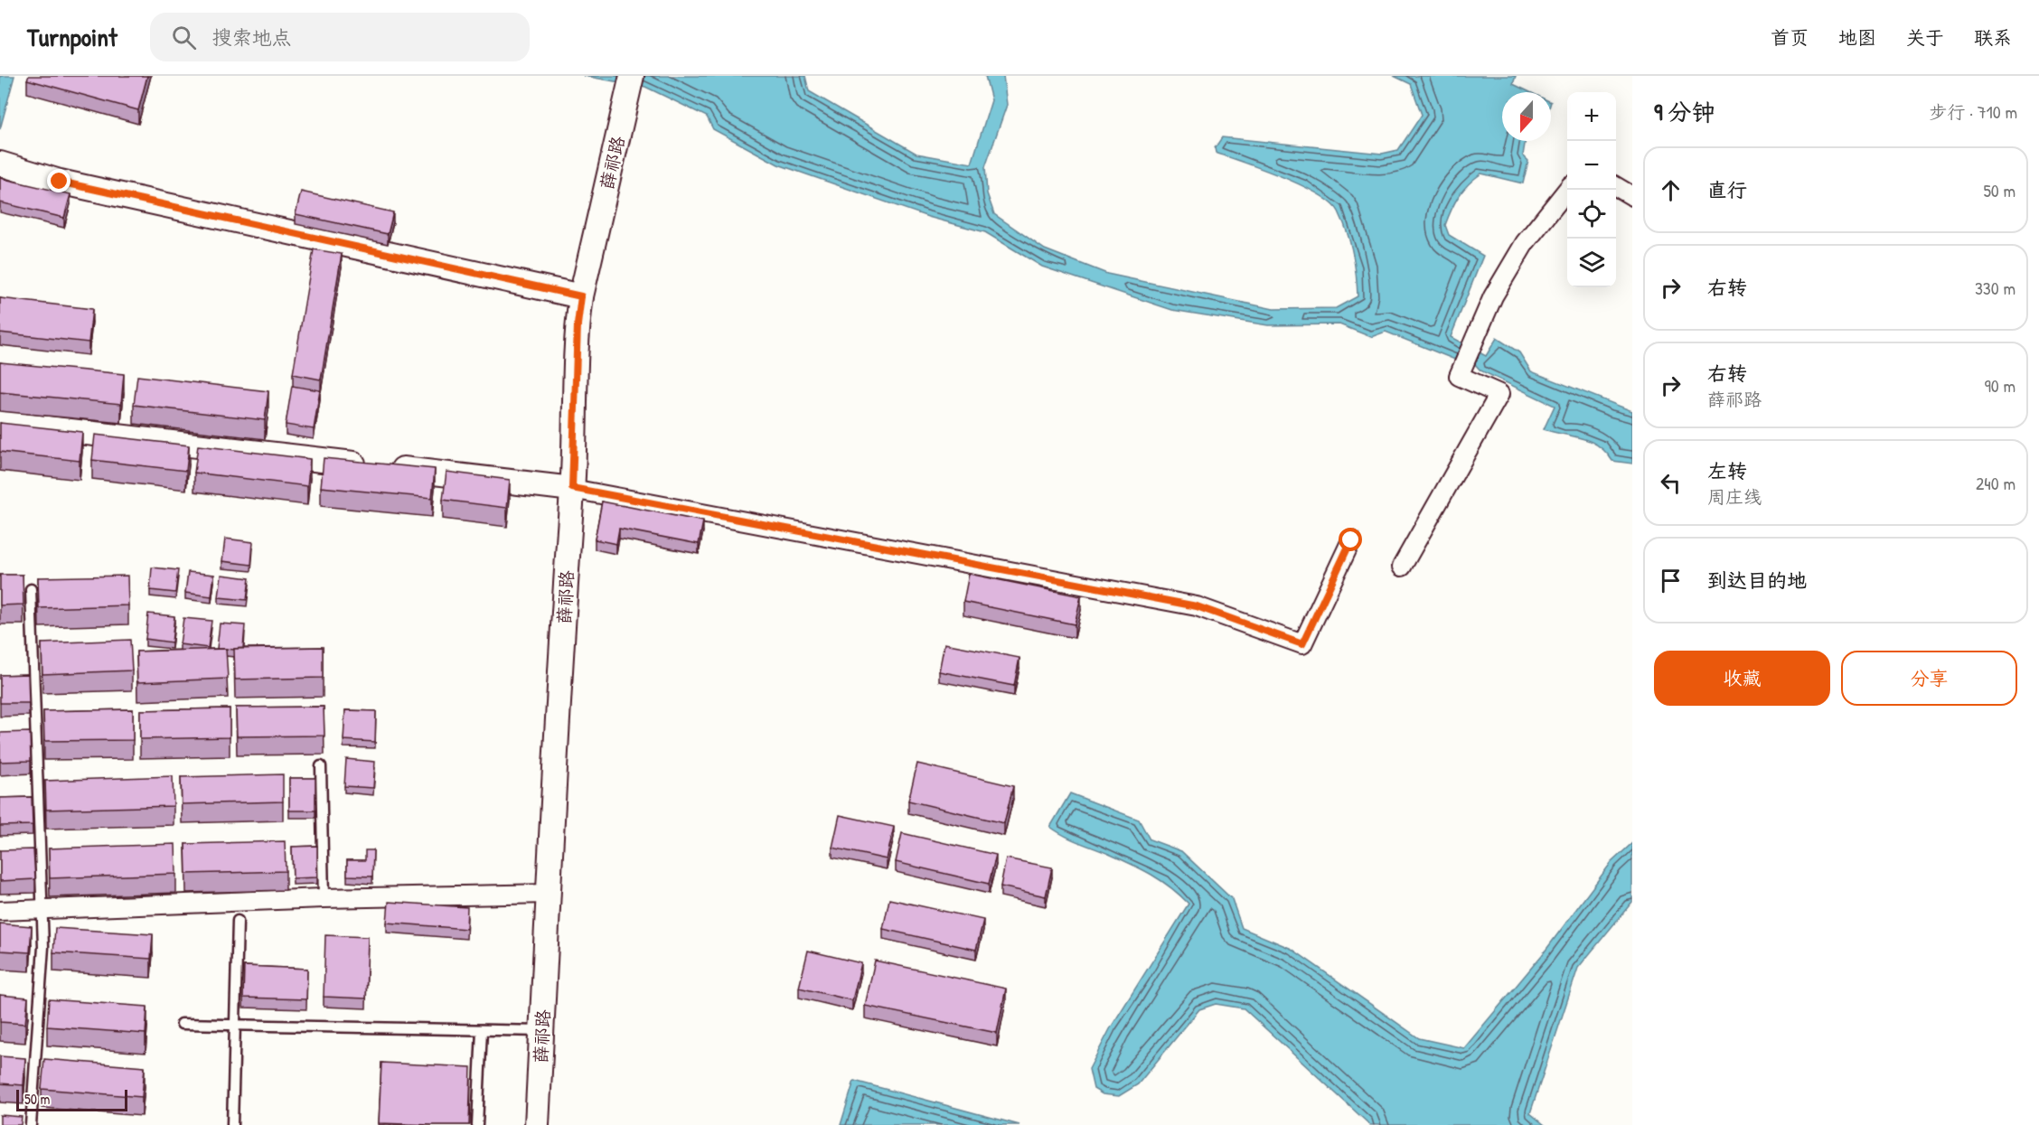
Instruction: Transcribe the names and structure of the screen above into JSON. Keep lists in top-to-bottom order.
{
  "streets": {
    "street": ["薛祁路"]
  },
  "scale_bar": "50 m",
  "north": "bottom",
  "page": {
    "header": "Turnpoint",
    "search": "搜索地点",
    "nav": [
      "首页",
      "地图",
      "关于",
      "联系"
    ],
    "heading": ["9 分钟", "步行 · 710 m"],
    "map_buttons": ["+", "−"],
    "list": [
      ["直行", "50 m"],
      ["右转", "330 m"],
      ["右转", "薛祁路", "90 m"],
      ["左转", "周庄线", "240 m"],
      "到达目的地"
    ],
    "buttons": ["收藏", "分享"],
    "scale": "50 m"
  }
}
